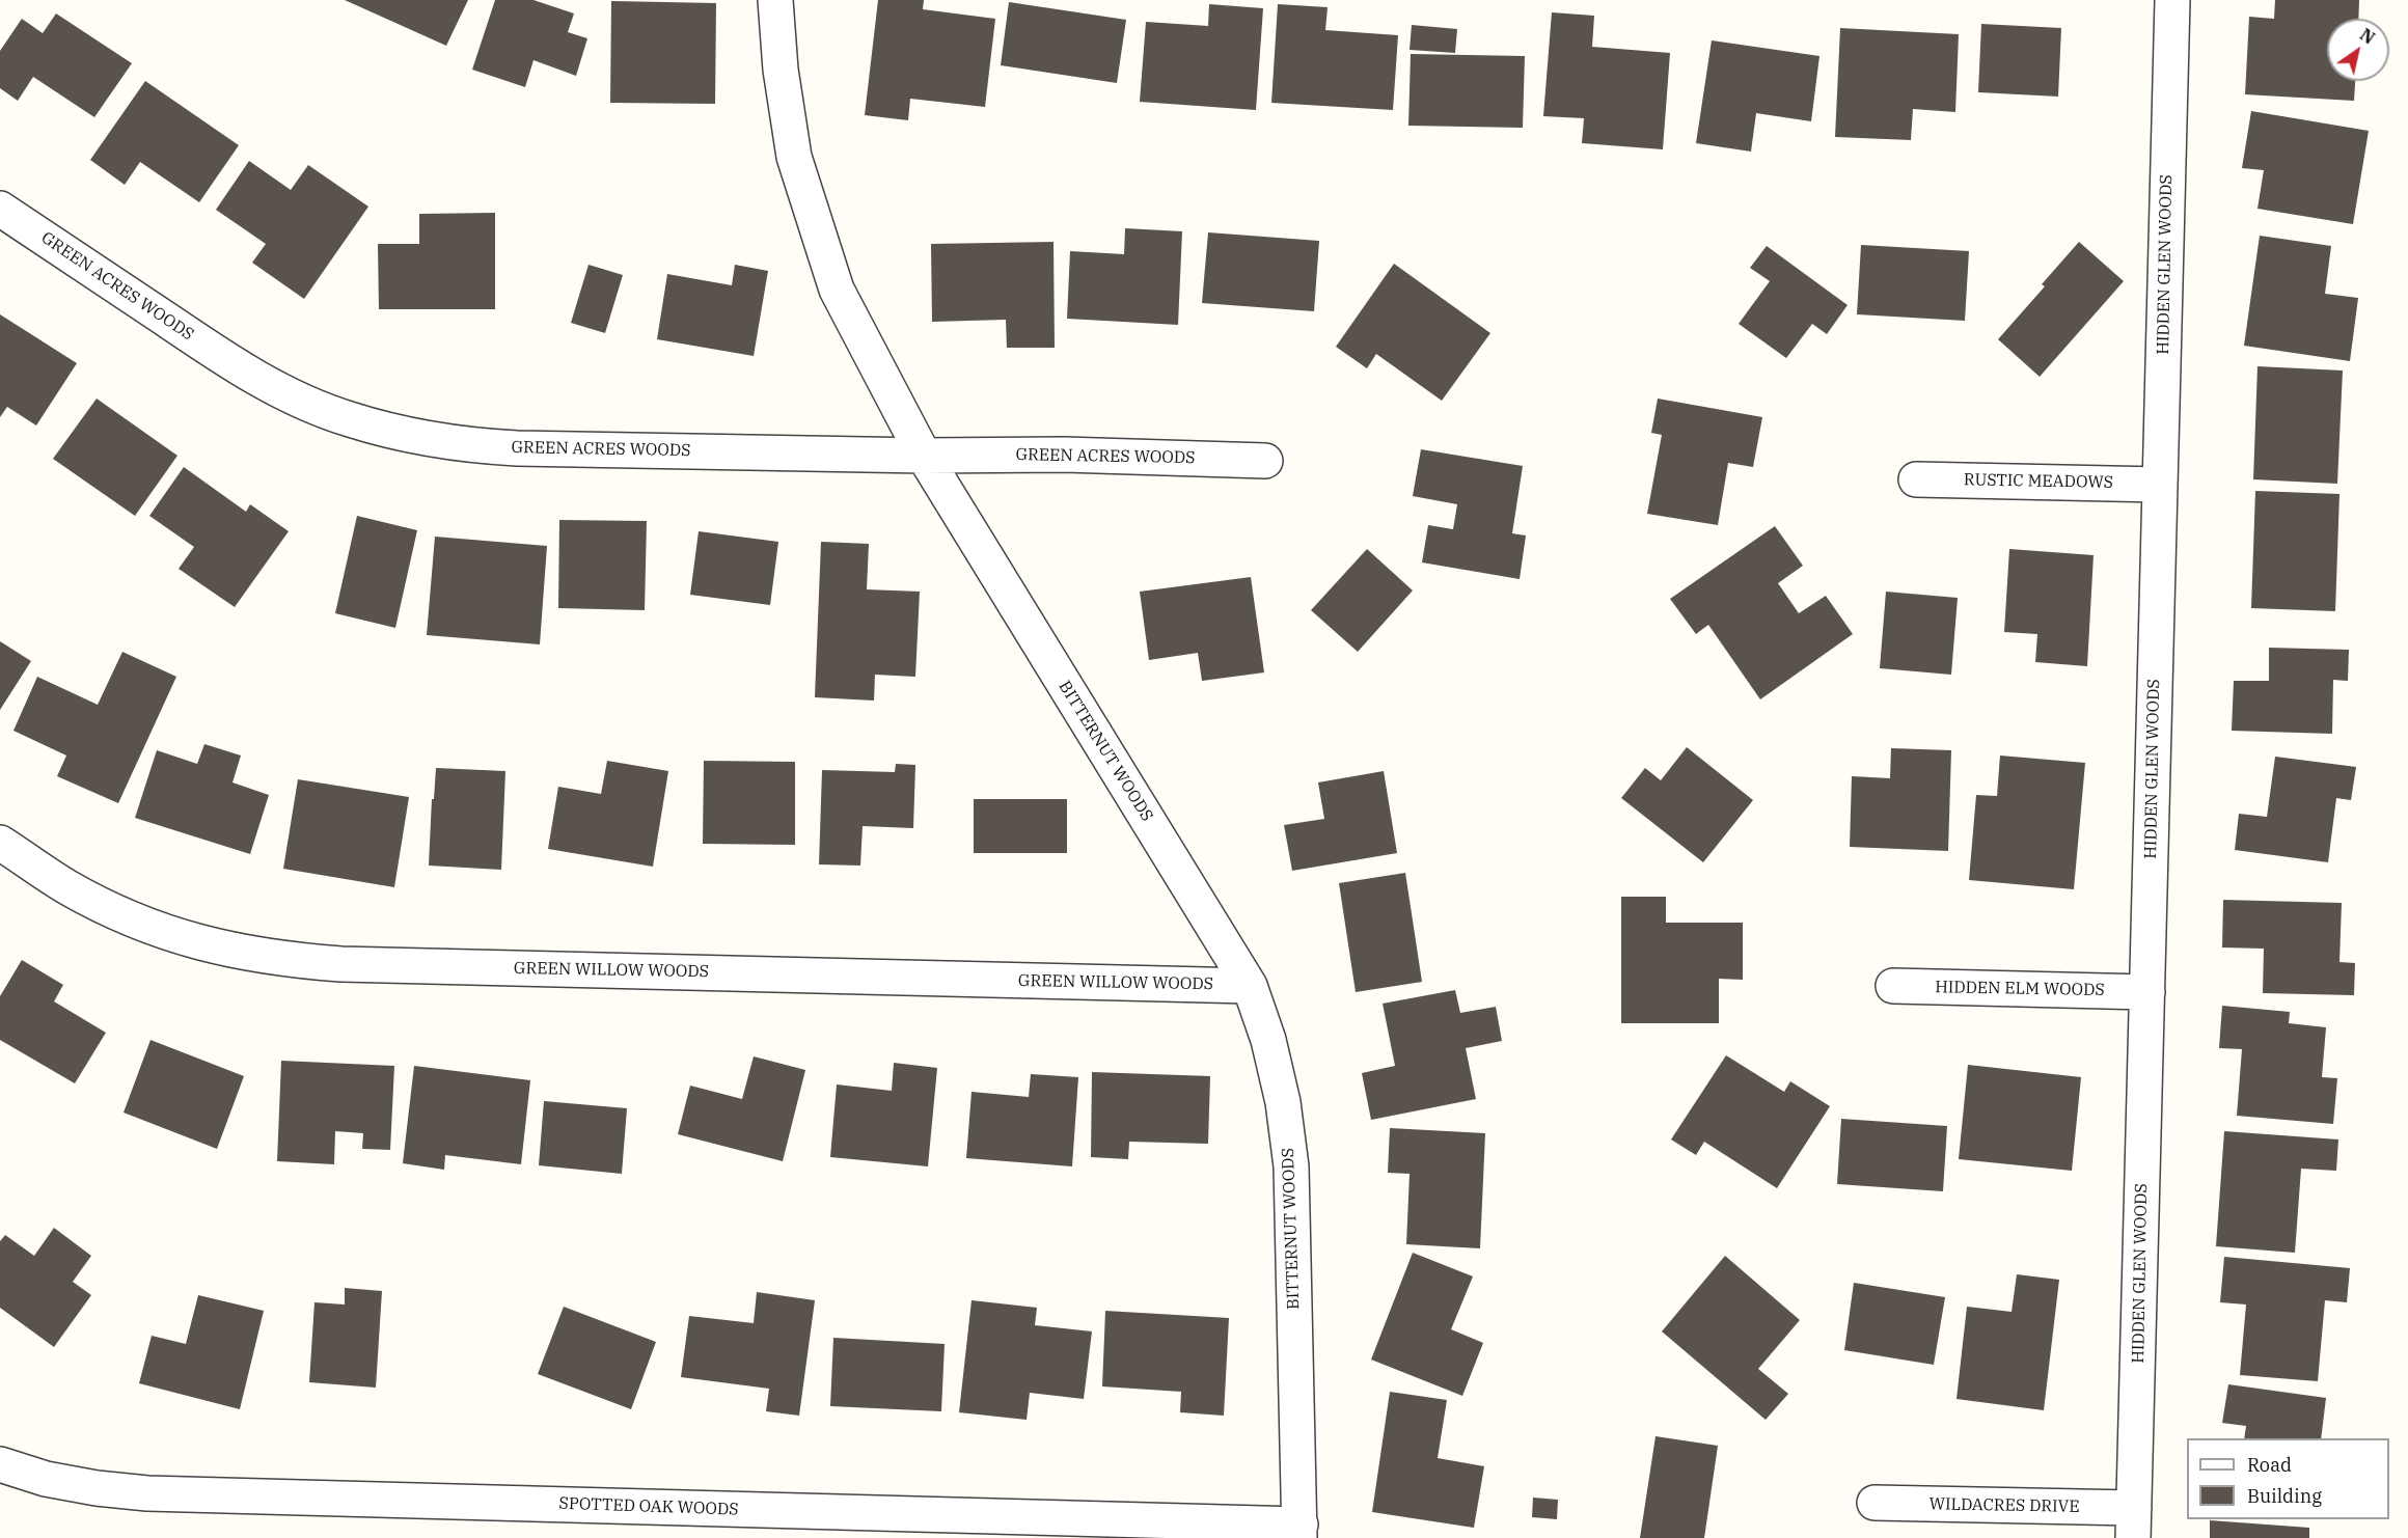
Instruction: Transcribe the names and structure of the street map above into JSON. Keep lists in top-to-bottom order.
{
  "streets": {
    "street": [
      "HIDDEN GLEN WOODS",
      "GREEN ACRES WOODS",
      "RUSTIC MEADOWS",
      "BITTERNUT WOODS",
      "GREEN WILLOW WOODS",
      "HIDDEN ELM WOODS",
      "WILDACRES DRIVE",
      "SPOTTED OAK WOODS"
    ]
  },
  "crossings": [
    ["HIDDEN GLEN WOODS", "RUSTIC MEADOWS"],
    ["HIDDEN GLEN WOODS", "HIDDEN ELM WOODS"],
    ["HIDDEN GLEN WOODS", "WILDACRES DRIVE"],
    ["GREEN ACRES WOODS", "BITTERNUT WOODS"],
    ["BITTERNUT WOODS", "GREEN WILLOW WOODS"],
    ["BITTERNUT WOODS", "SPOTTED OAK WOODS"]
  ],
  "legend": ["Road", "Building"],
  "north": "top right"
}
